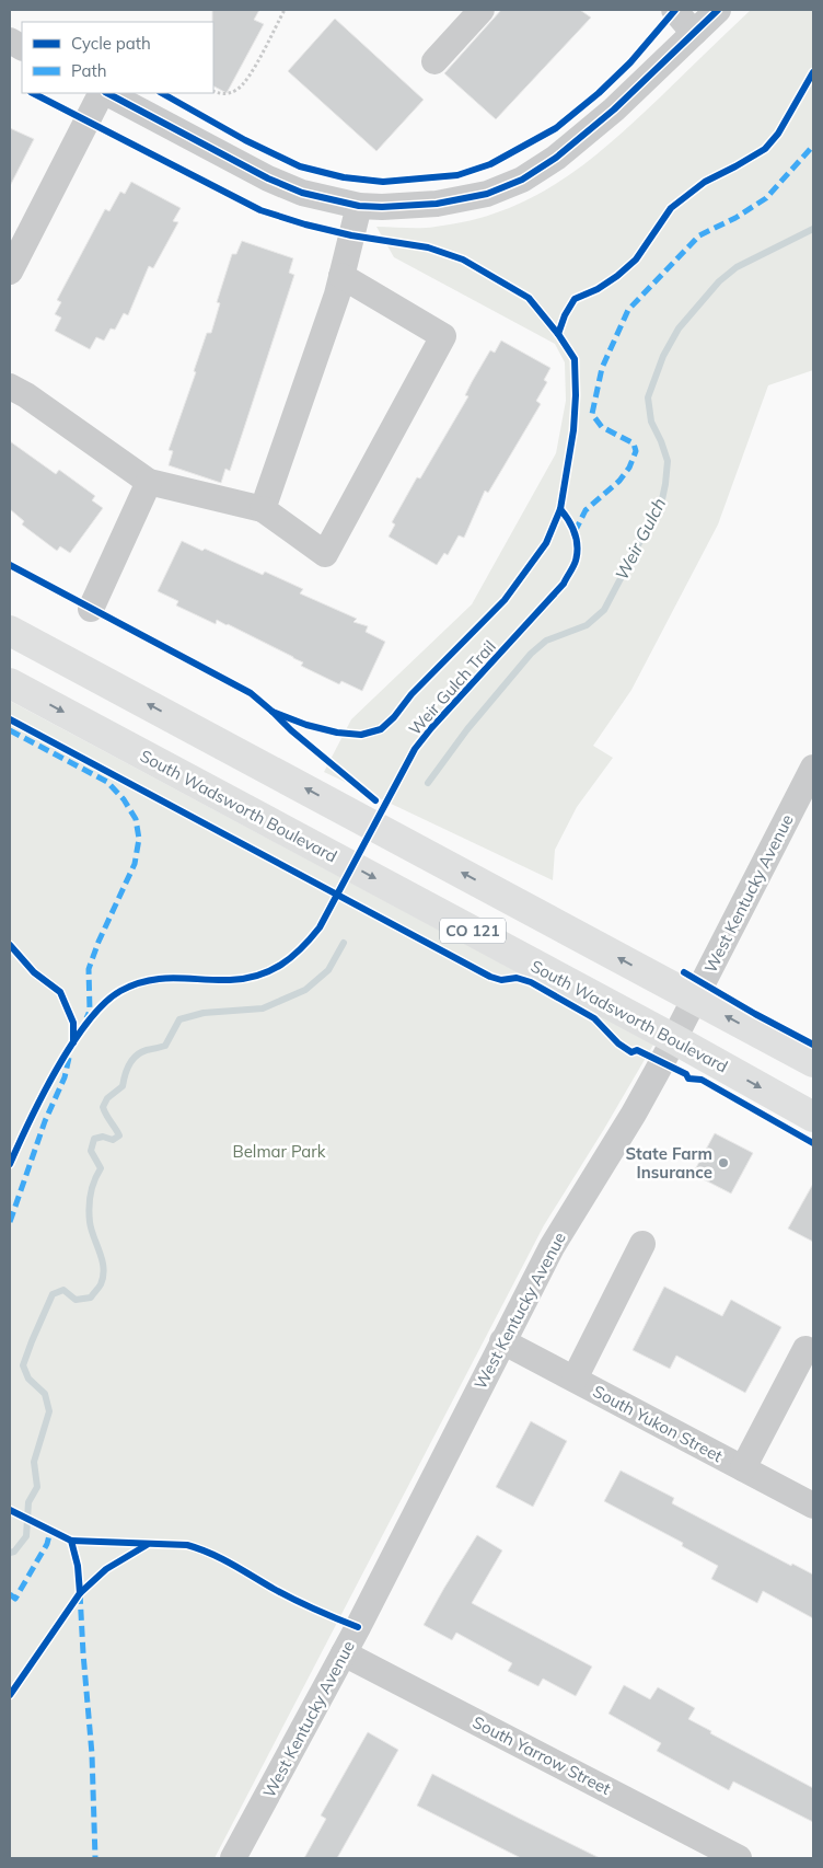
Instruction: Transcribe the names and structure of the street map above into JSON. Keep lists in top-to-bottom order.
{
  "streets": {
    "main road": ["South Wadsworth Boulevard", "CO 121"],
    "street": ["West Kentucky Avenue", "South Yukon Street", "South Yarrow Street"],
    "cycle path": ["Weir Gulch Trail"]
  },
  "crossings": [
    ["South Wadsworth Boulevard", "West Kentucky Avenue"],
    ["West Kentucky Avenue", "CO 121"],
    ["West Kentucky Avenue", "South Yukon Street"],
    ["West Kentucky Avenue", "South Yarrow Street"]
  ],
  "water": ["Weir Gulch"],
  "parks": ["Belmar Park"],
  "places": ["State Farm Insurance"],
  "legend": ["Cycle path", "Path"]
}
